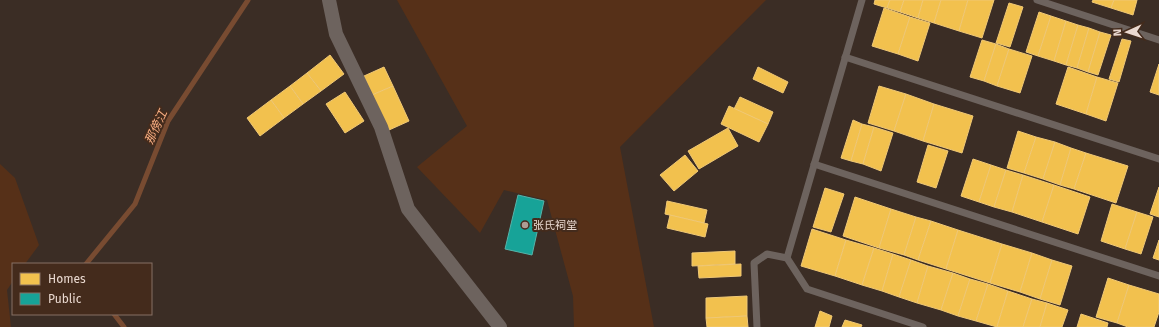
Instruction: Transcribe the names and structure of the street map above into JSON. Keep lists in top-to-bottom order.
{
  "water": ["那傍江"],
  "places": ["张氏祠堂"],
  "legend": ["Homes", "Public"],
  "north": "left"
}
